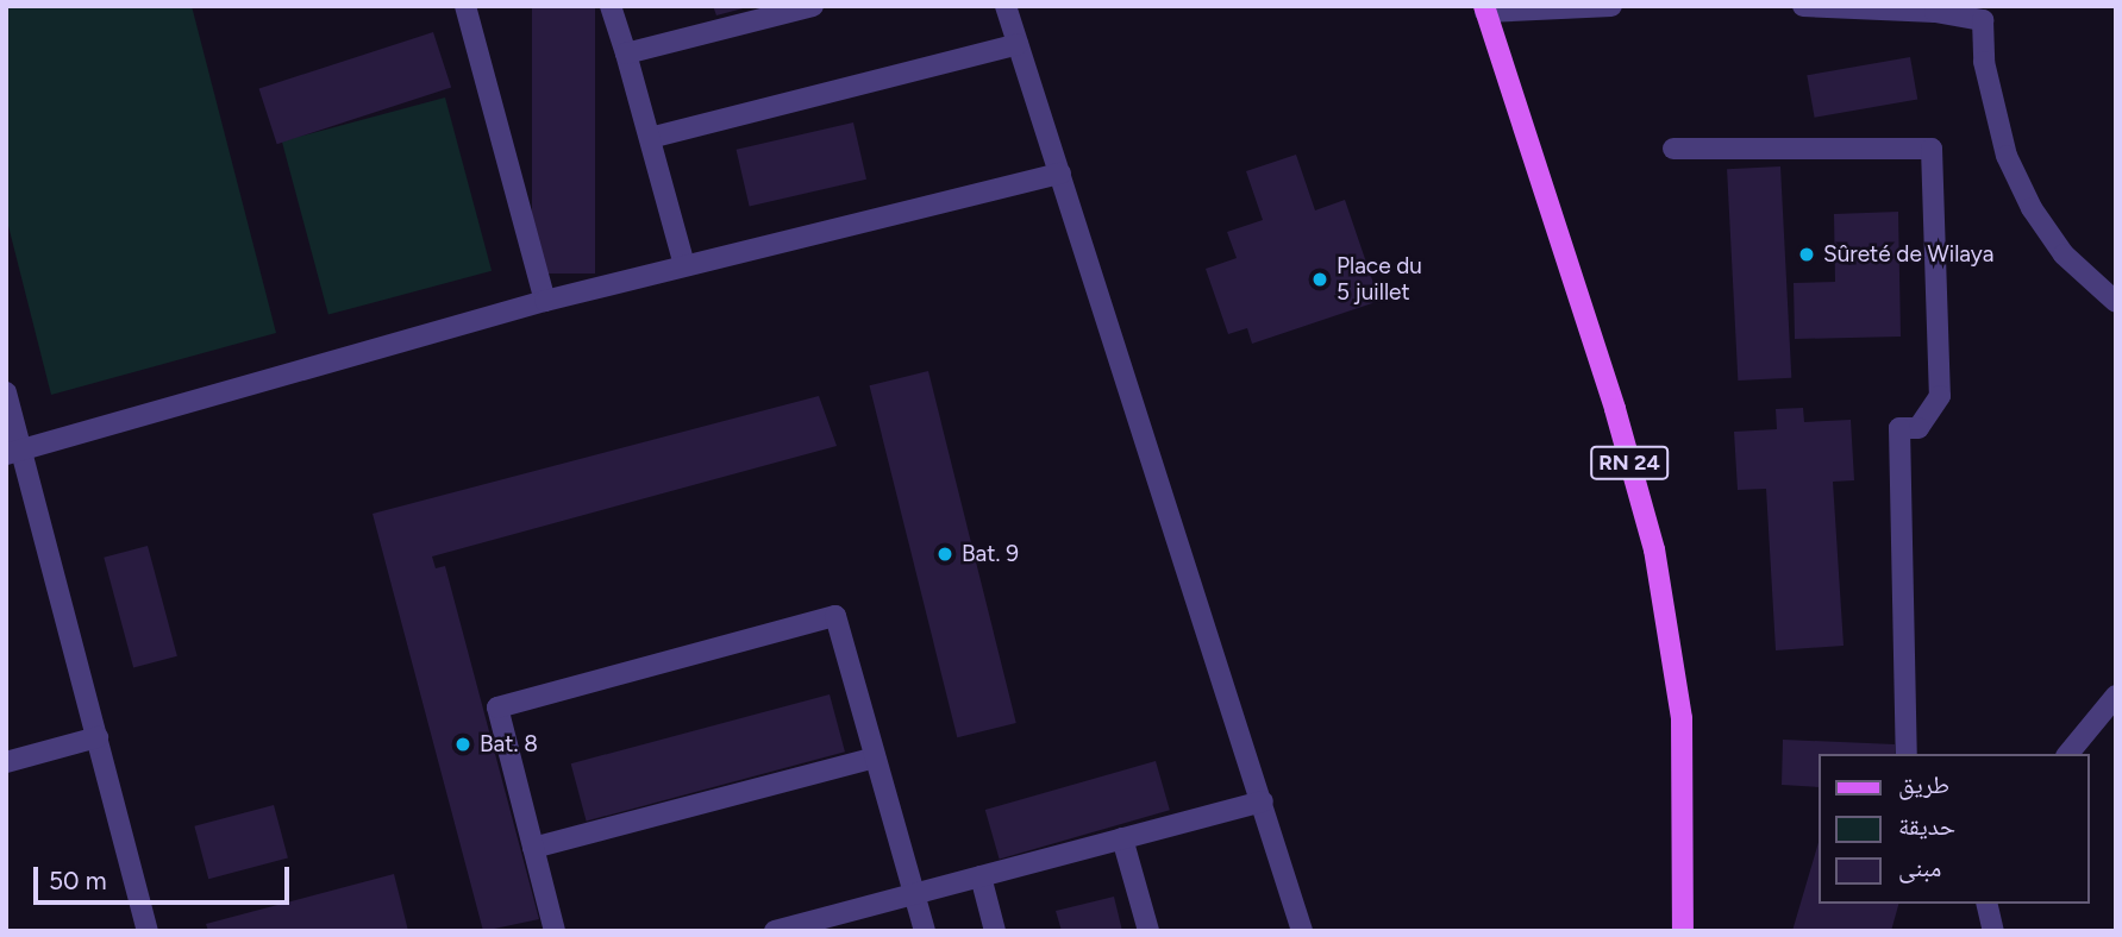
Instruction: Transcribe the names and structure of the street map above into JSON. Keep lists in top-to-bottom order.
{
  "streets": {
    "main road": ["RN 24"]
  },
  "places": [
    "Sûreté de Wilaya",
    "Place du 5 juillet",
    "Bat. 9",
    "Bat. 8"
  ],
  "legend": ["طريق", "حديقة", "مبنى"],
  "scale_bar": "50 m"
}
